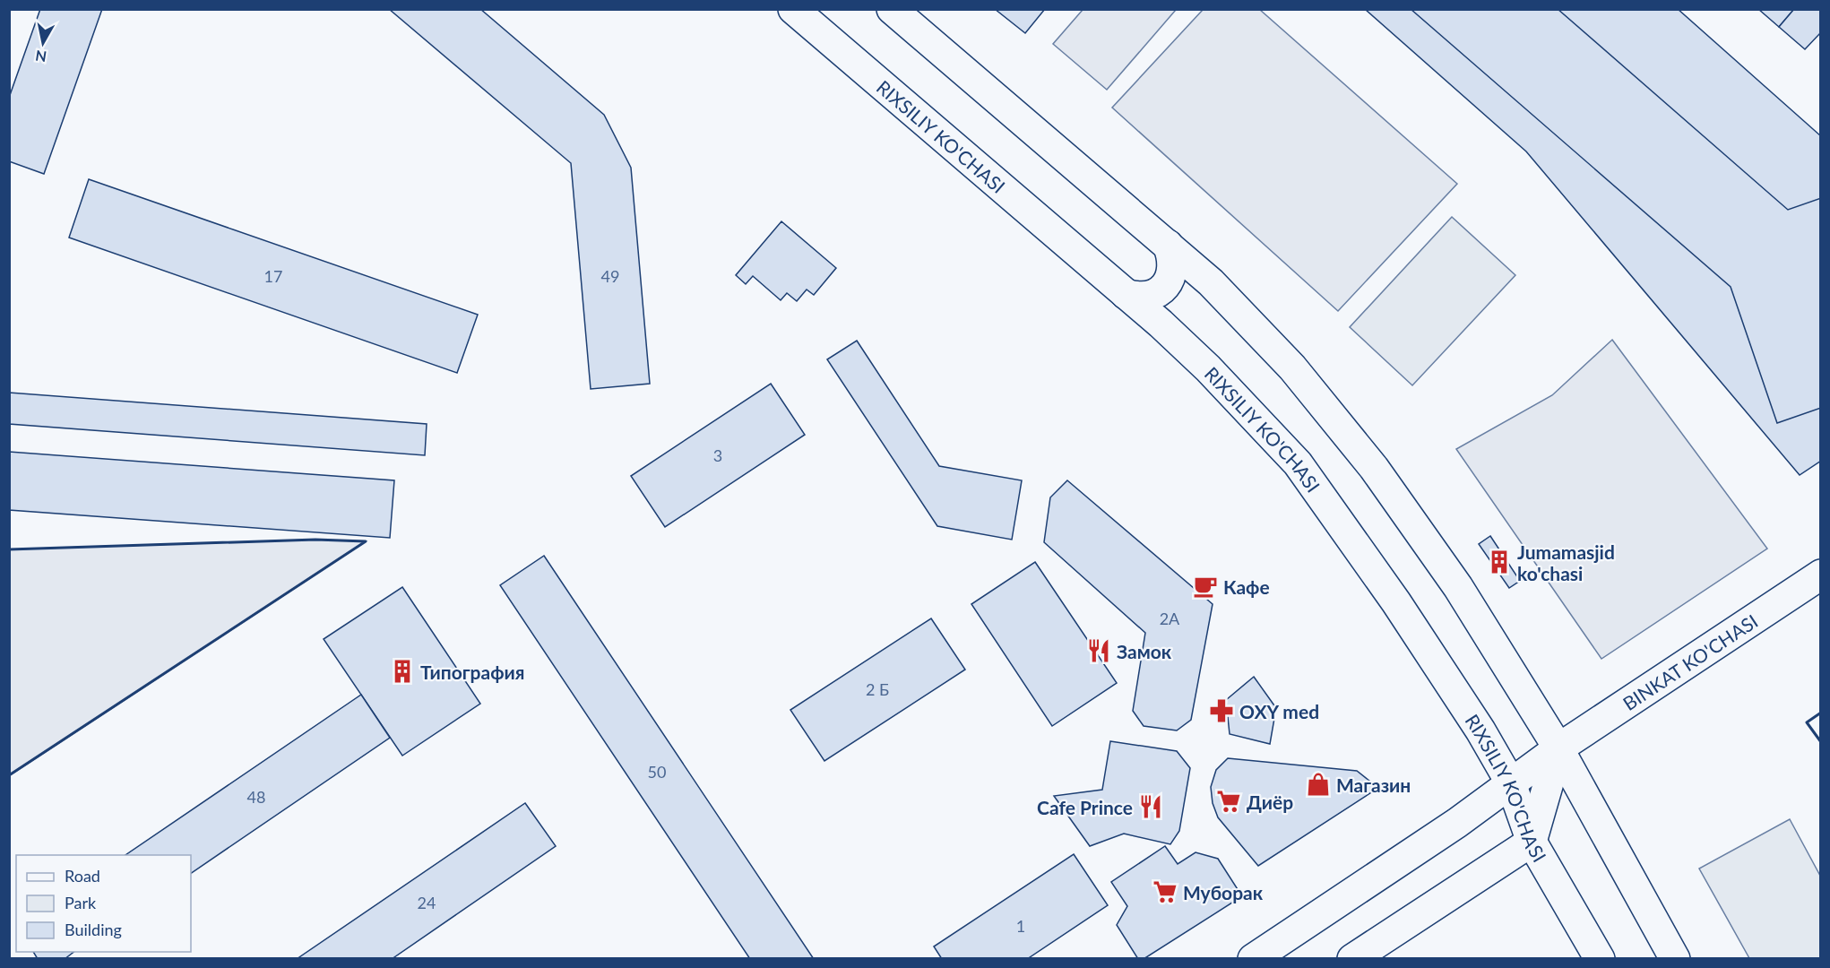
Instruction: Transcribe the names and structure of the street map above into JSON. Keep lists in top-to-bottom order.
{
  "streets": {
    "main road": ["RIXSILIY KO'CHASI", "BINKAT KO'CHASI"]
  },
  "crossings": [
    ["RIXSILIY KO'CHASI", "BINKAT KO'CHASI"]
  ],
  "places": {
    "building": ["Jumamasjid ko'chasi", "Типография"],
    "cafe": ["Кафе"],
    "restaurant": ["Замок", "Cafe Prince"],
    "pharmacy": ["OXY med"],
    "shop": ["Магазин"],
    "supermarket": ["Диёр", "Муборак"]
  },
  "house_numbers": [
    "17",
    "49",
    "3",
    "2A",
    "2 Б",
    "50",
    "48",
    "24",
    "1"
  ],
  "legend": ["Road", "Park", "Building"],
  "north": "bottom"
}
